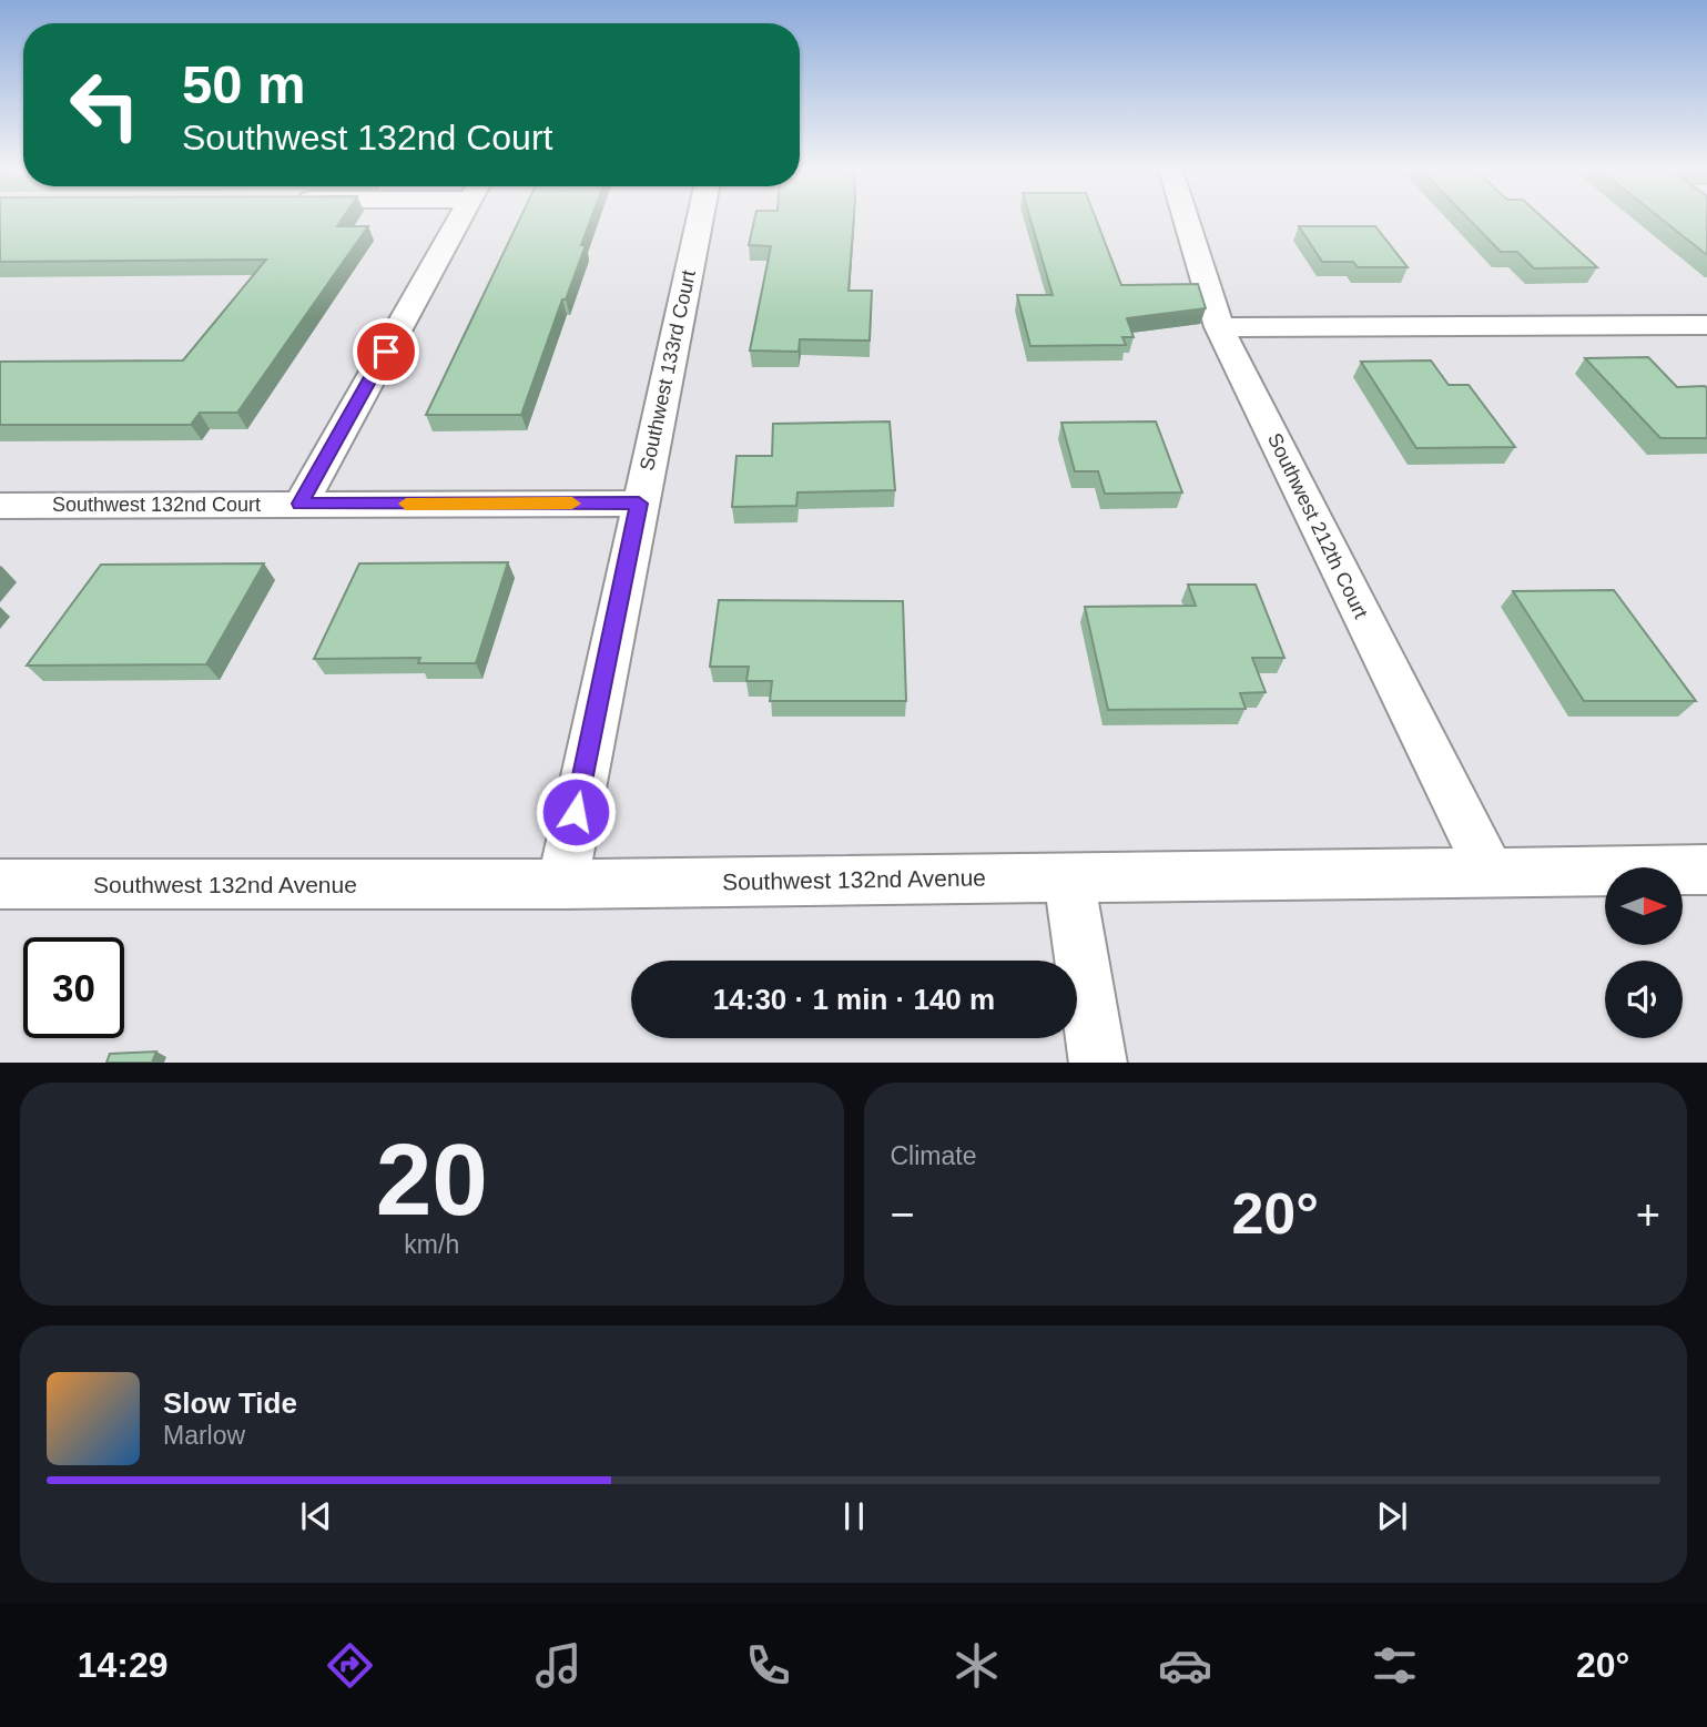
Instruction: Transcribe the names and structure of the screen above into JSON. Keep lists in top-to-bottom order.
{
  "streets": {
    "street": [
      "Southwest 133rd Court",
      "Southwest 132nd Court",
      "Southwest 212th Court",
      "Southwest 132nd Avenue"
    ]
  },
  "crossings": [
    ["Southwest 133rd Court", "Southwest 132nd Court"],
    ["Southwest 133rd Court", "Southwest 132nd Avenue"],
    ["Southwest 212th Court", "Southwest 132nd Avenue"]
  ],
  "north": "right",
  "page": {
    "turn": ["50 m", "Southwest 132nd Court"],
    "limit": "30",
    "trip": "14:30 · 1 min · 140 m",
    "tile": [
      ["20", "km/h"],
      "Climate"
    ],
    "heat": ["−", "20°", "+"],
    "song": ["Slow Tide", "Marlow"],
    "tabs": ["14:29", "20°"]
  }
}
